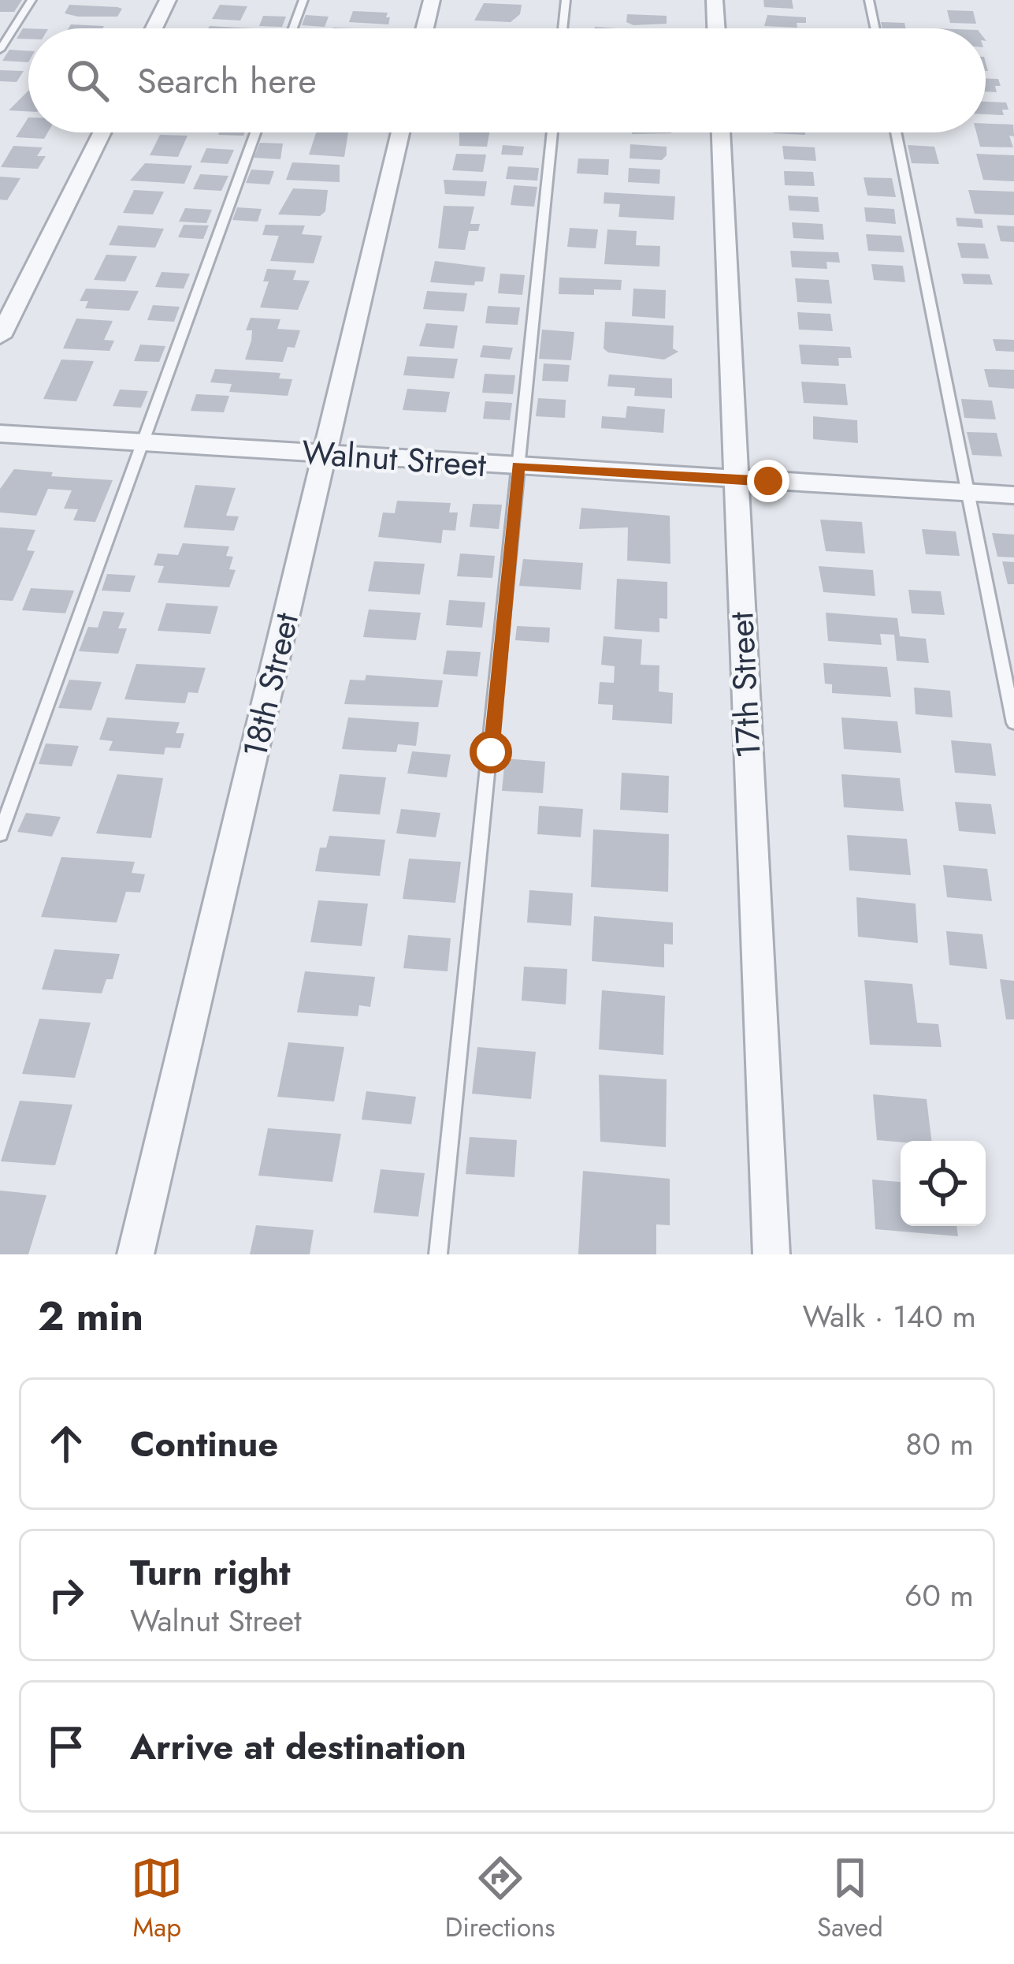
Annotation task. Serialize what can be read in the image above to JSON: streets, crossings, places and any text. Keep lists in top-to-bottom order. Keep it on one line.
{"streets":{"street":["Walnut Street","18th Street","17th Street"]},"crossings":[["Walnut Street","18th Street"],["Walnut Street","17th Street"]],"page":{"search":"Search here","heading":["2 min","Walk · 140 m"],"list":[["Continue","80 m"],["Turn right","Walnut Street","60 m"],"Arrive at destination"],"nav":["Map","Directions","Saved"]}}
